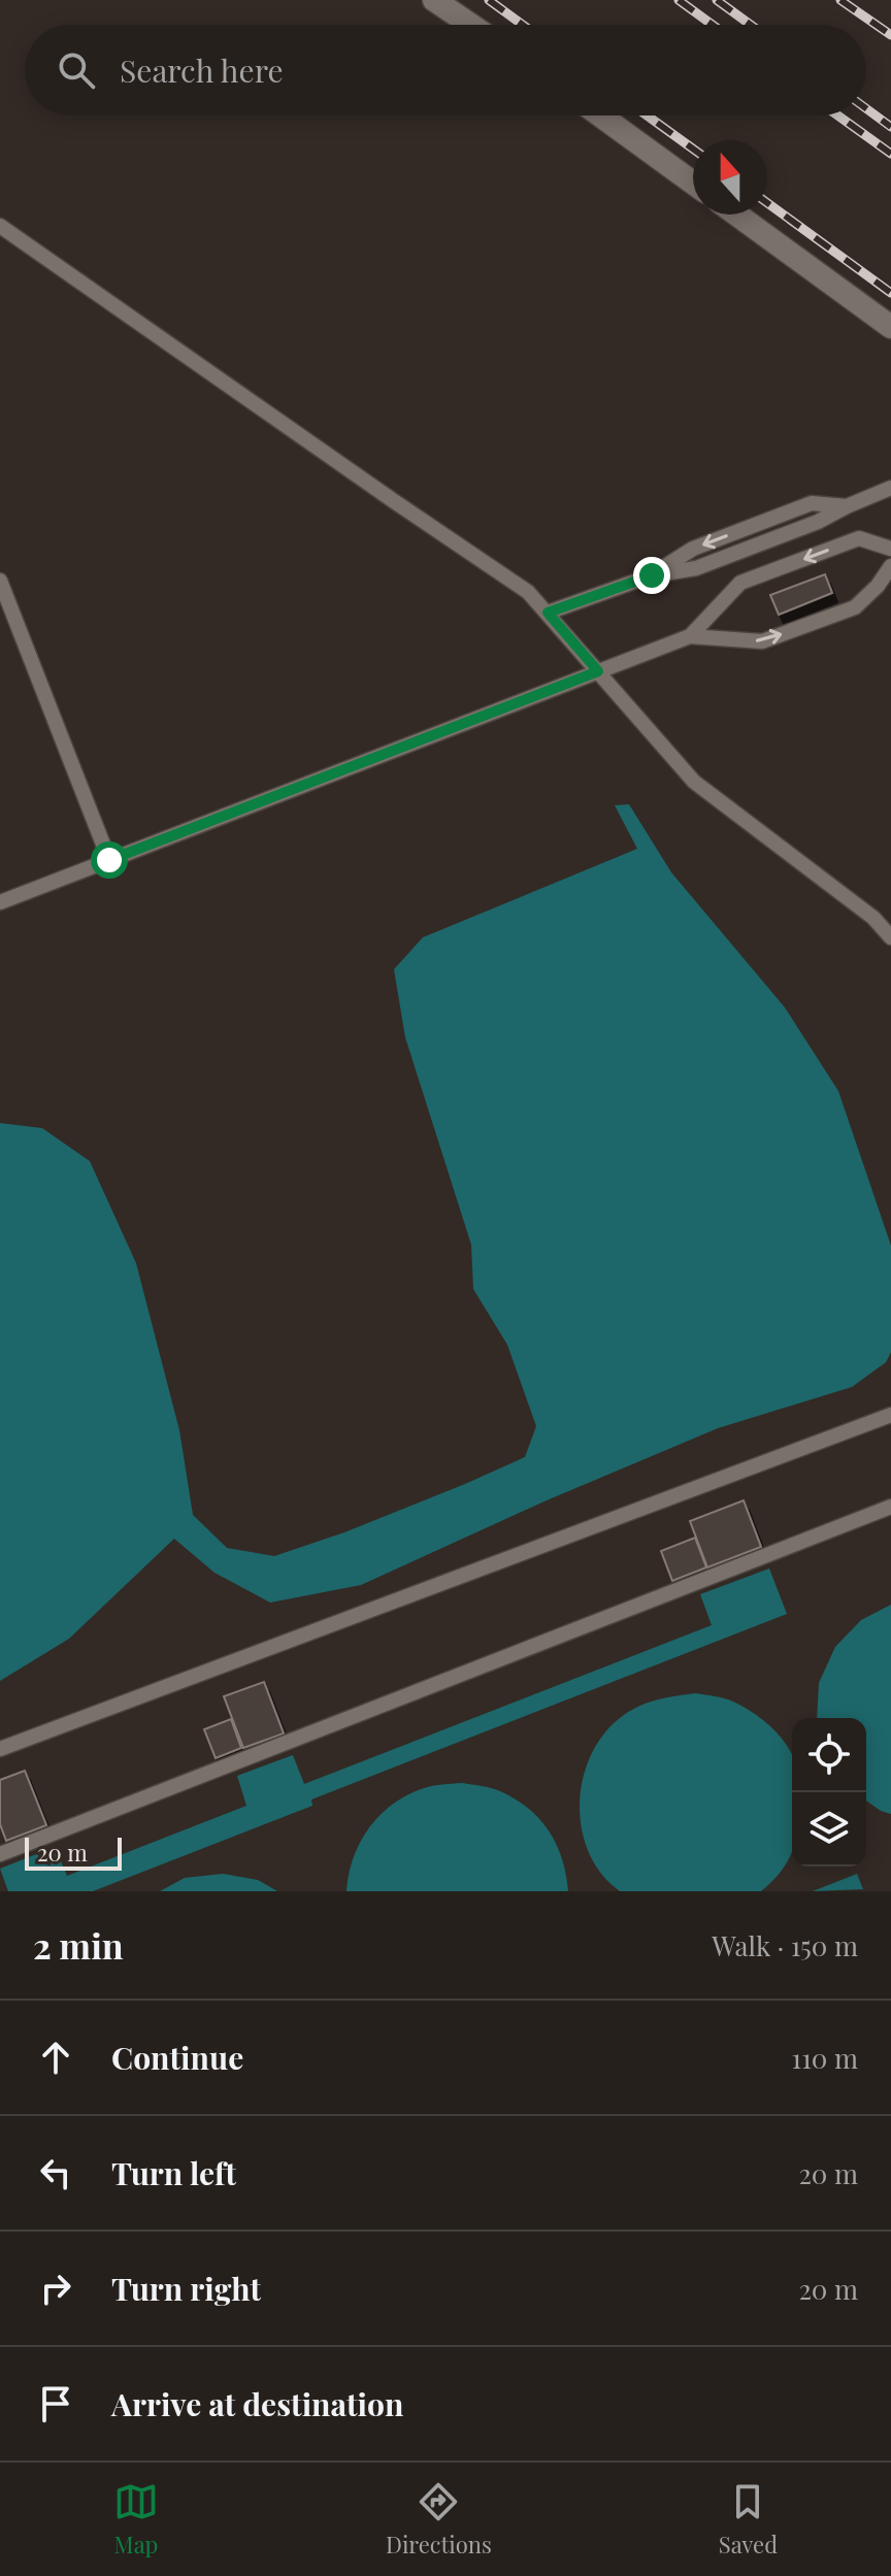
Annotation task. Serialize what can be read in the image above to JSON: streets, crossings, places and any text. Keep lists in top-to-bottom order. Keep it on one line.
{"scale_bar":"20 m","north":"top","page":{"search":"Search here","scale":"20 m","heading":["2 min","Walk · 150 m"],"list":[["Continue","110 m"],["Turn left","20 m"],["Turn right","20 m"],"Arrive at destination"],"nav":["Map","Directions","Saved"]}}
